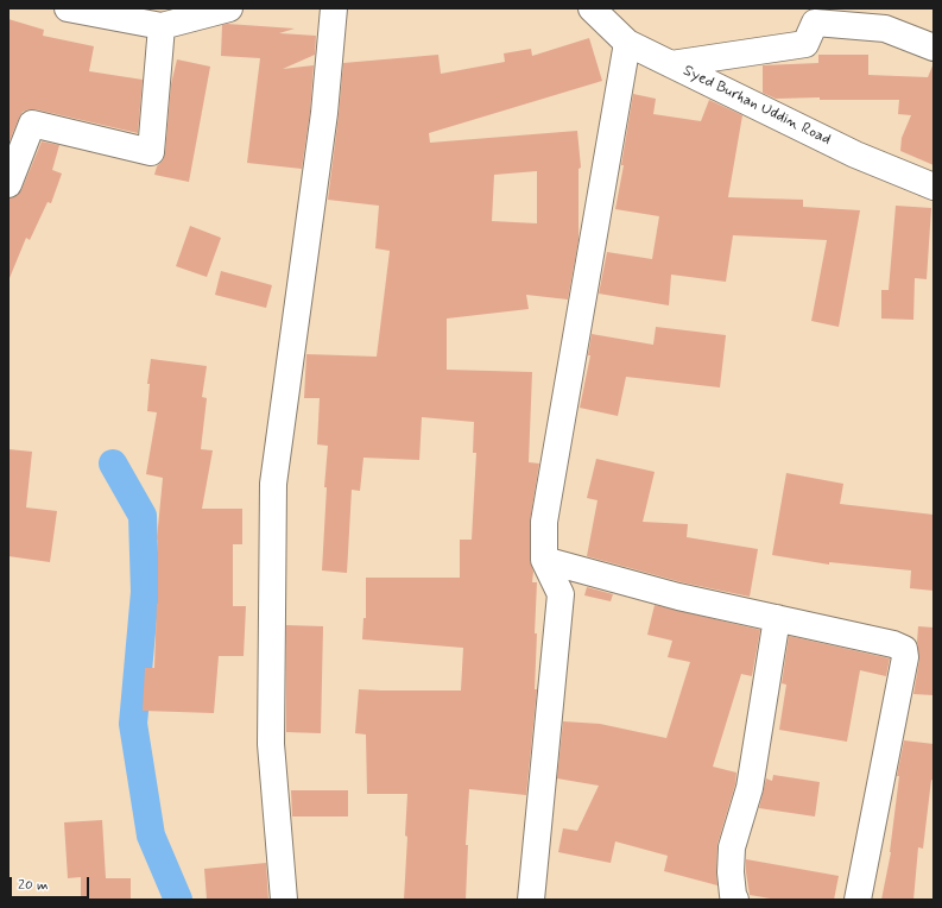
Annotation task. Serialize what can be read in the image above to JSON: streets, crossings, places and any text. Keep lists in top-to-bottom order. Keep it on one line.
{"streets":{"street":["Syed Burhan Uddin Road"]},"scale_bar":"20 m"}
